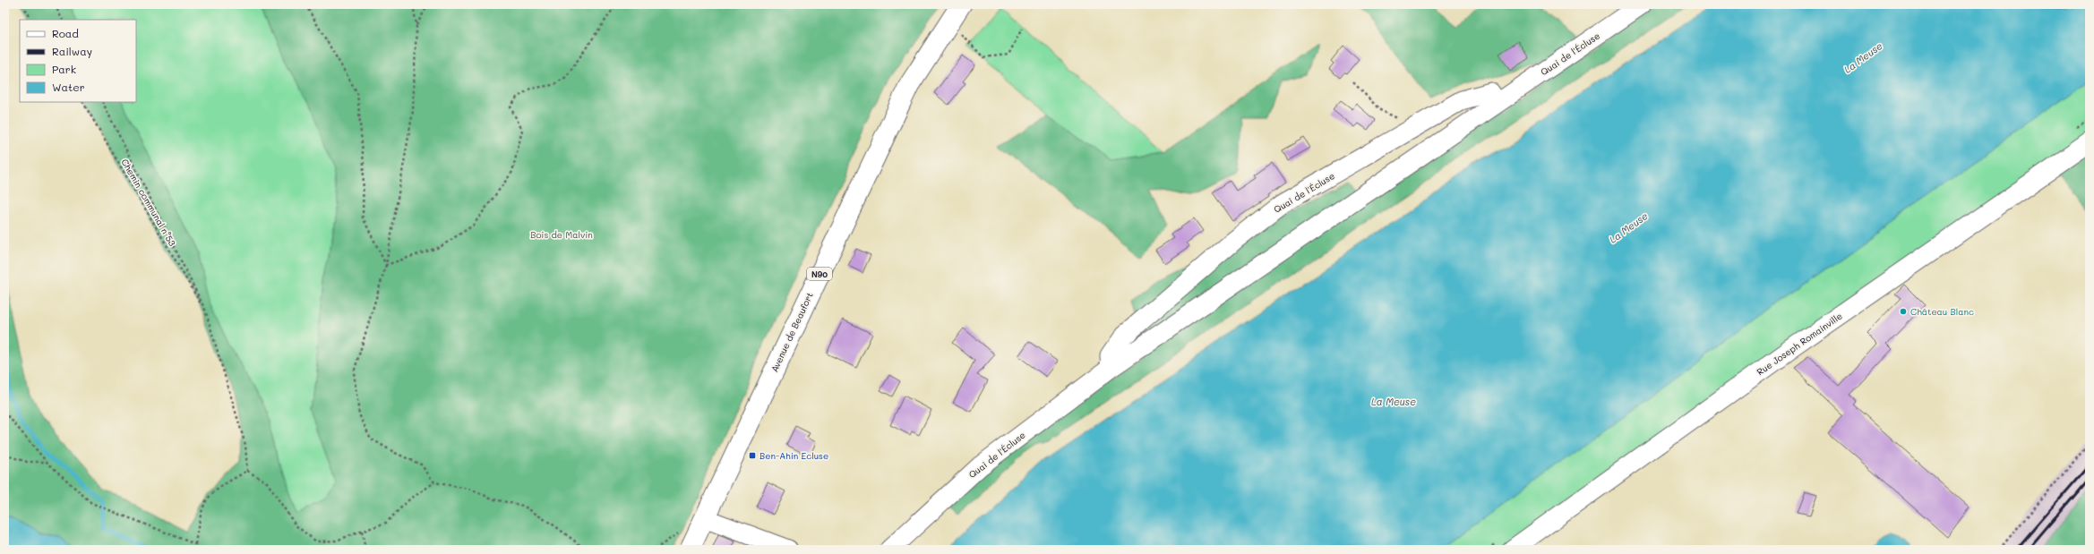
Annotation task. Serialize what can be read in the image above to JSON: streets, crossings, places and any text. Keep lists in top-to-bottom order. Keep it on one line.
{"streets":{"main road":["N90","Avenue de Beaufort"],"street":["Quai de l'Écluse","Rue Joseph Romainville"],"path":["Chemin communal n°53"]},"water":["La Meuse"],"parks":["Bois de Malvin"],"places":{"other":["Château Blanc"],"transit":["Ben-Ahin Ecluse"]},"legend":["Road","Railway","Park","Water"]}
